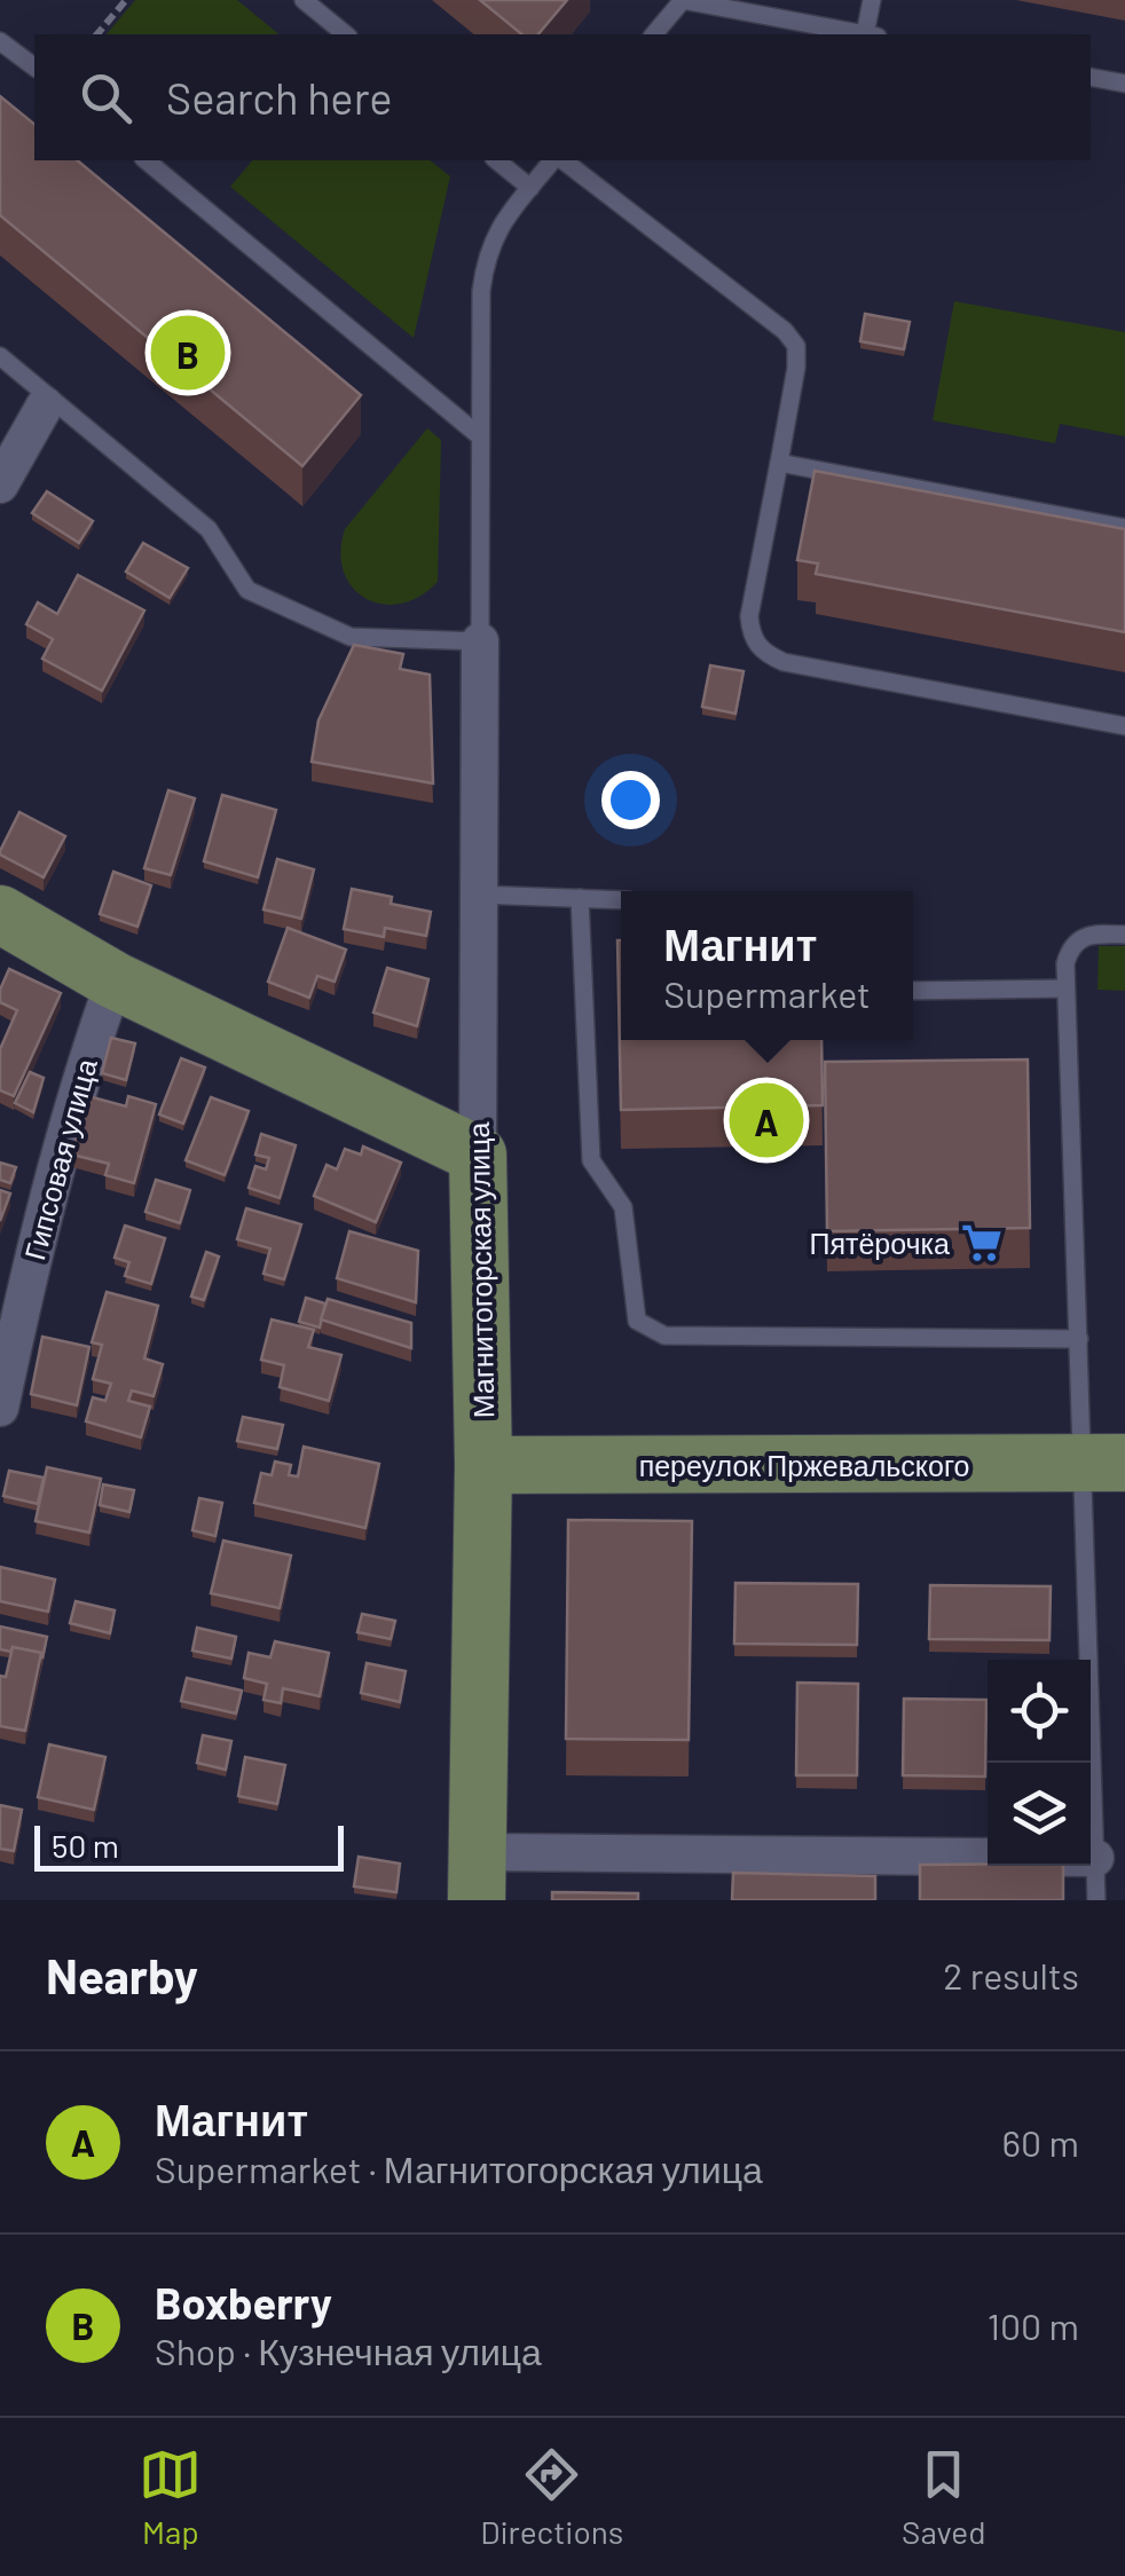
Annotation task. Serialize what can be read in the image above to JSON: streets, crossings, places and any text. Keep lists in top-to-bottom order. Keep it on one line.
{"streets":{"main road":["Магнитогорская улица","переулок Пржевальского"],"street":["Гипсовая улица"]},"crossings":[["Магнитогорская улица","переулок Пржевальского"]],"places":{"supermarket":["Пятёрочка"]},"scale_bar":"50 m","page":{"search":"Search here","pins":["B","A"],"popup":["Магнит","Supermarket"],"scale":"50 m","heading":["Nearby","2 results"],"list":[{"mark":"A","name":"Магнит","note":"Supermarket · Магнитогорская улица","value":"60 m"},{"mark":"B","name":"Boxberry","note":"Shop · Кузнечная улица","value":"100 m"}],"nav":["Map","Directions","Saved"]}}
